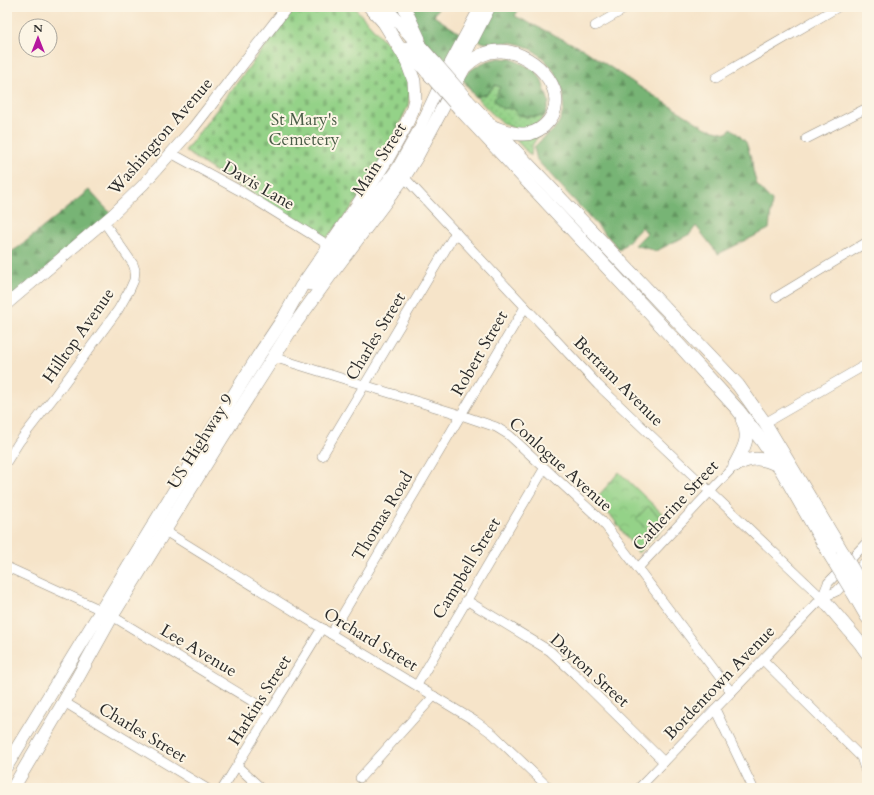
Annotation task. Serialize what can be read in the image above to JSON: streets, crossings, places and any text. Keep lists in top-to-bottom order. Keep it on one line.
{"streets":{"highway":["US Highway 9"],"main road":["Washington Avenue","Main Street"],"street":["Davis Lane","Hilltop Avenue","Charles Street","Robert Street","Bertram Avenue","Conlogue Avenue","Catherine Street","Thomas Road","Campbell Street","Orchard Street","Lee Avenue","Dayton Street","Bordentown Avenue","Harkins Street"]},"crossings":[["Washington Avenue","Davis Lane"],["Washington Avenue","Hilltop Avenue"],["Main Street","US Highway 9"],["Davis Lane","US Highway 9"],["Charles Street","Bertram Avenue"],["Charles Street","US Highway 9"],["Charles Street","Conlogue Avenue"],["Robert Street","Bertram Avenue"],["Robert Street","Conlogue Avenue"],["Robert Street","Thomas Road"],["Bertram Avenue","US Highway 9"],["Bertram Avenue","Catherine Street"],["Bertram Avenue","Bordentown Avenue"],["US Highway 9","Conlogue Avenue"],["US Highway 9","Orchard Street"],["US Highway 9","Lee Avenue"],["Conlogue Avenue","Catherine Street"],["Conlogue Avenue","Thomas Road"],["Conlogue Avenue","Campbell Street"],["Conlogue Avenue","Bordentown Avenue"],["Thomas Road","Orchard Street"],["Campbell Street","Orchard Street"],["Campbell Street","Dayton Street"],["Orchard Street","Harkins Street"],["Lee Avenue","Harkins Street"],["Dayton Street","Bordentown Avenue"]],"parks":["St Mary's Cemetery"],"north":"top"}
